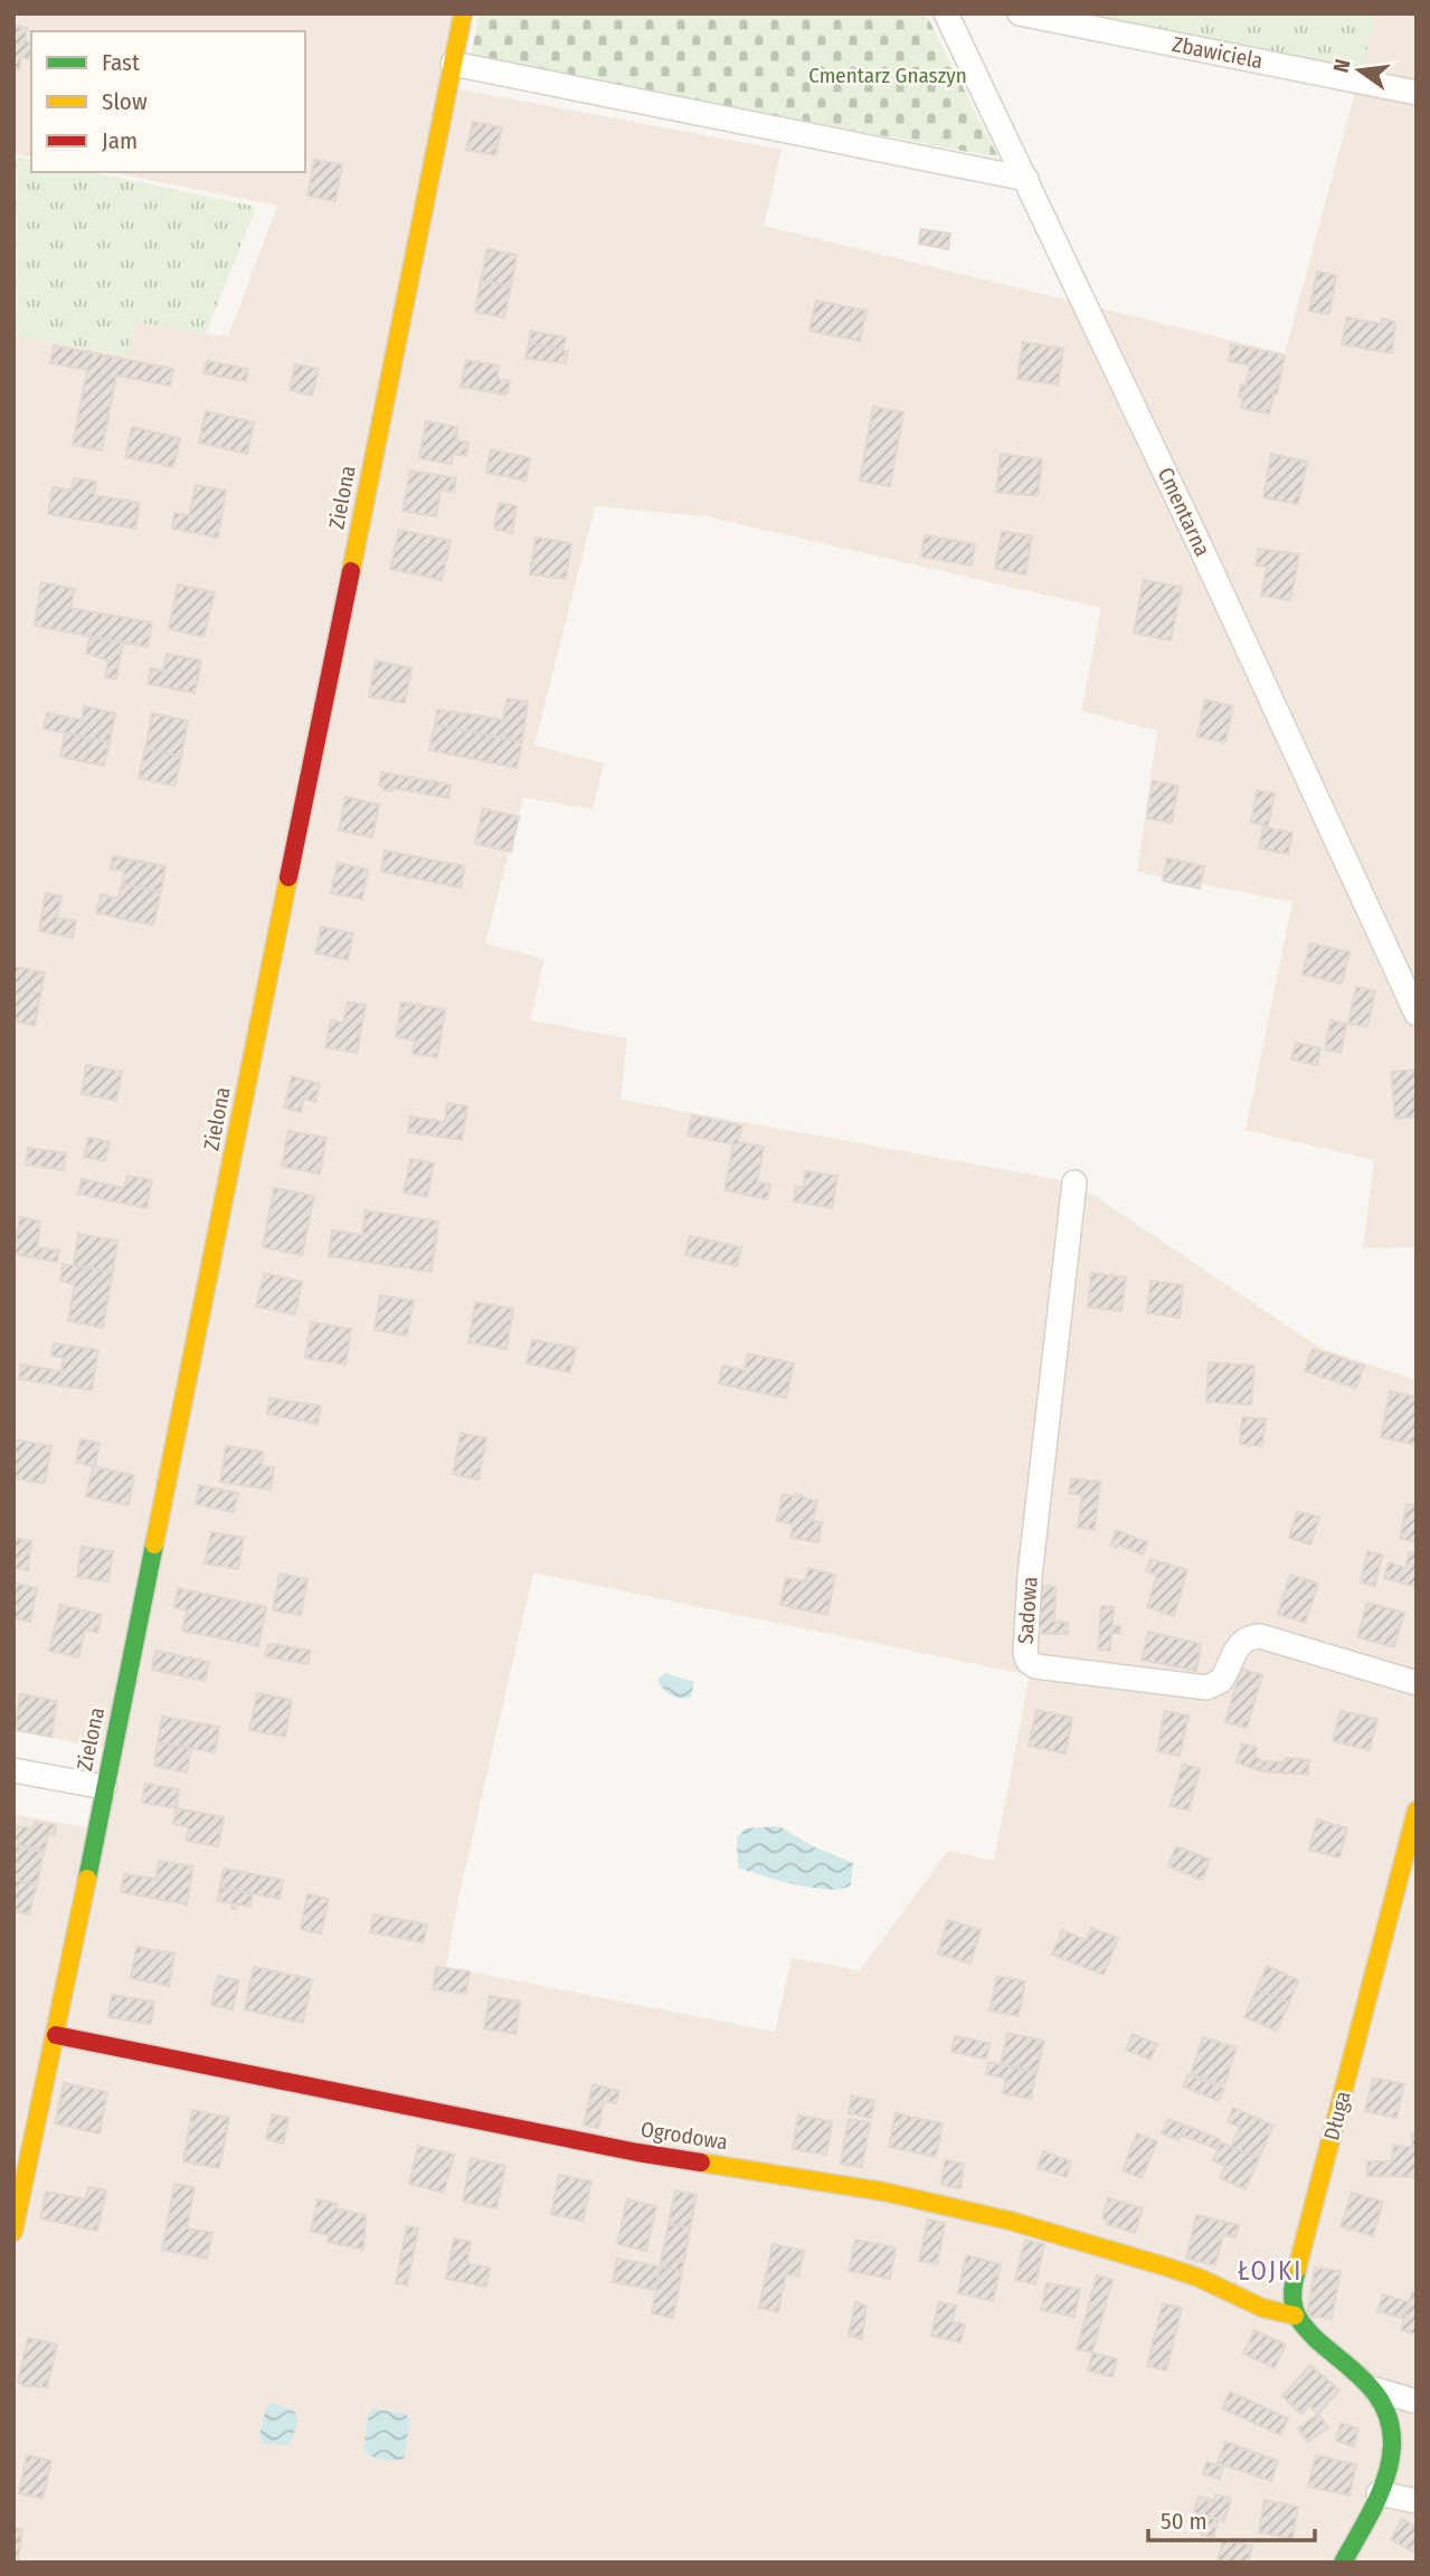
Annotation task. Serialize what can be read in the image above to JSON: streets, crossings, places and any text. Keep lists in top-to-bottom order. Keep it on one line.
{"streets":{"street":["Zbawiciela","Zielona","Cmentarna","Sadowa","Długa","Ogrodowa"]},"crossings":[["Zielona","Ogrodowa"],["Długa","Ogrodowa"]],"districts":["ŁOJKI"],"parks":["Cmentarz Gnaszyn"],"legend":["Fast","Slow","Jam"],"scale_bar":"50 m","north":"left"}
